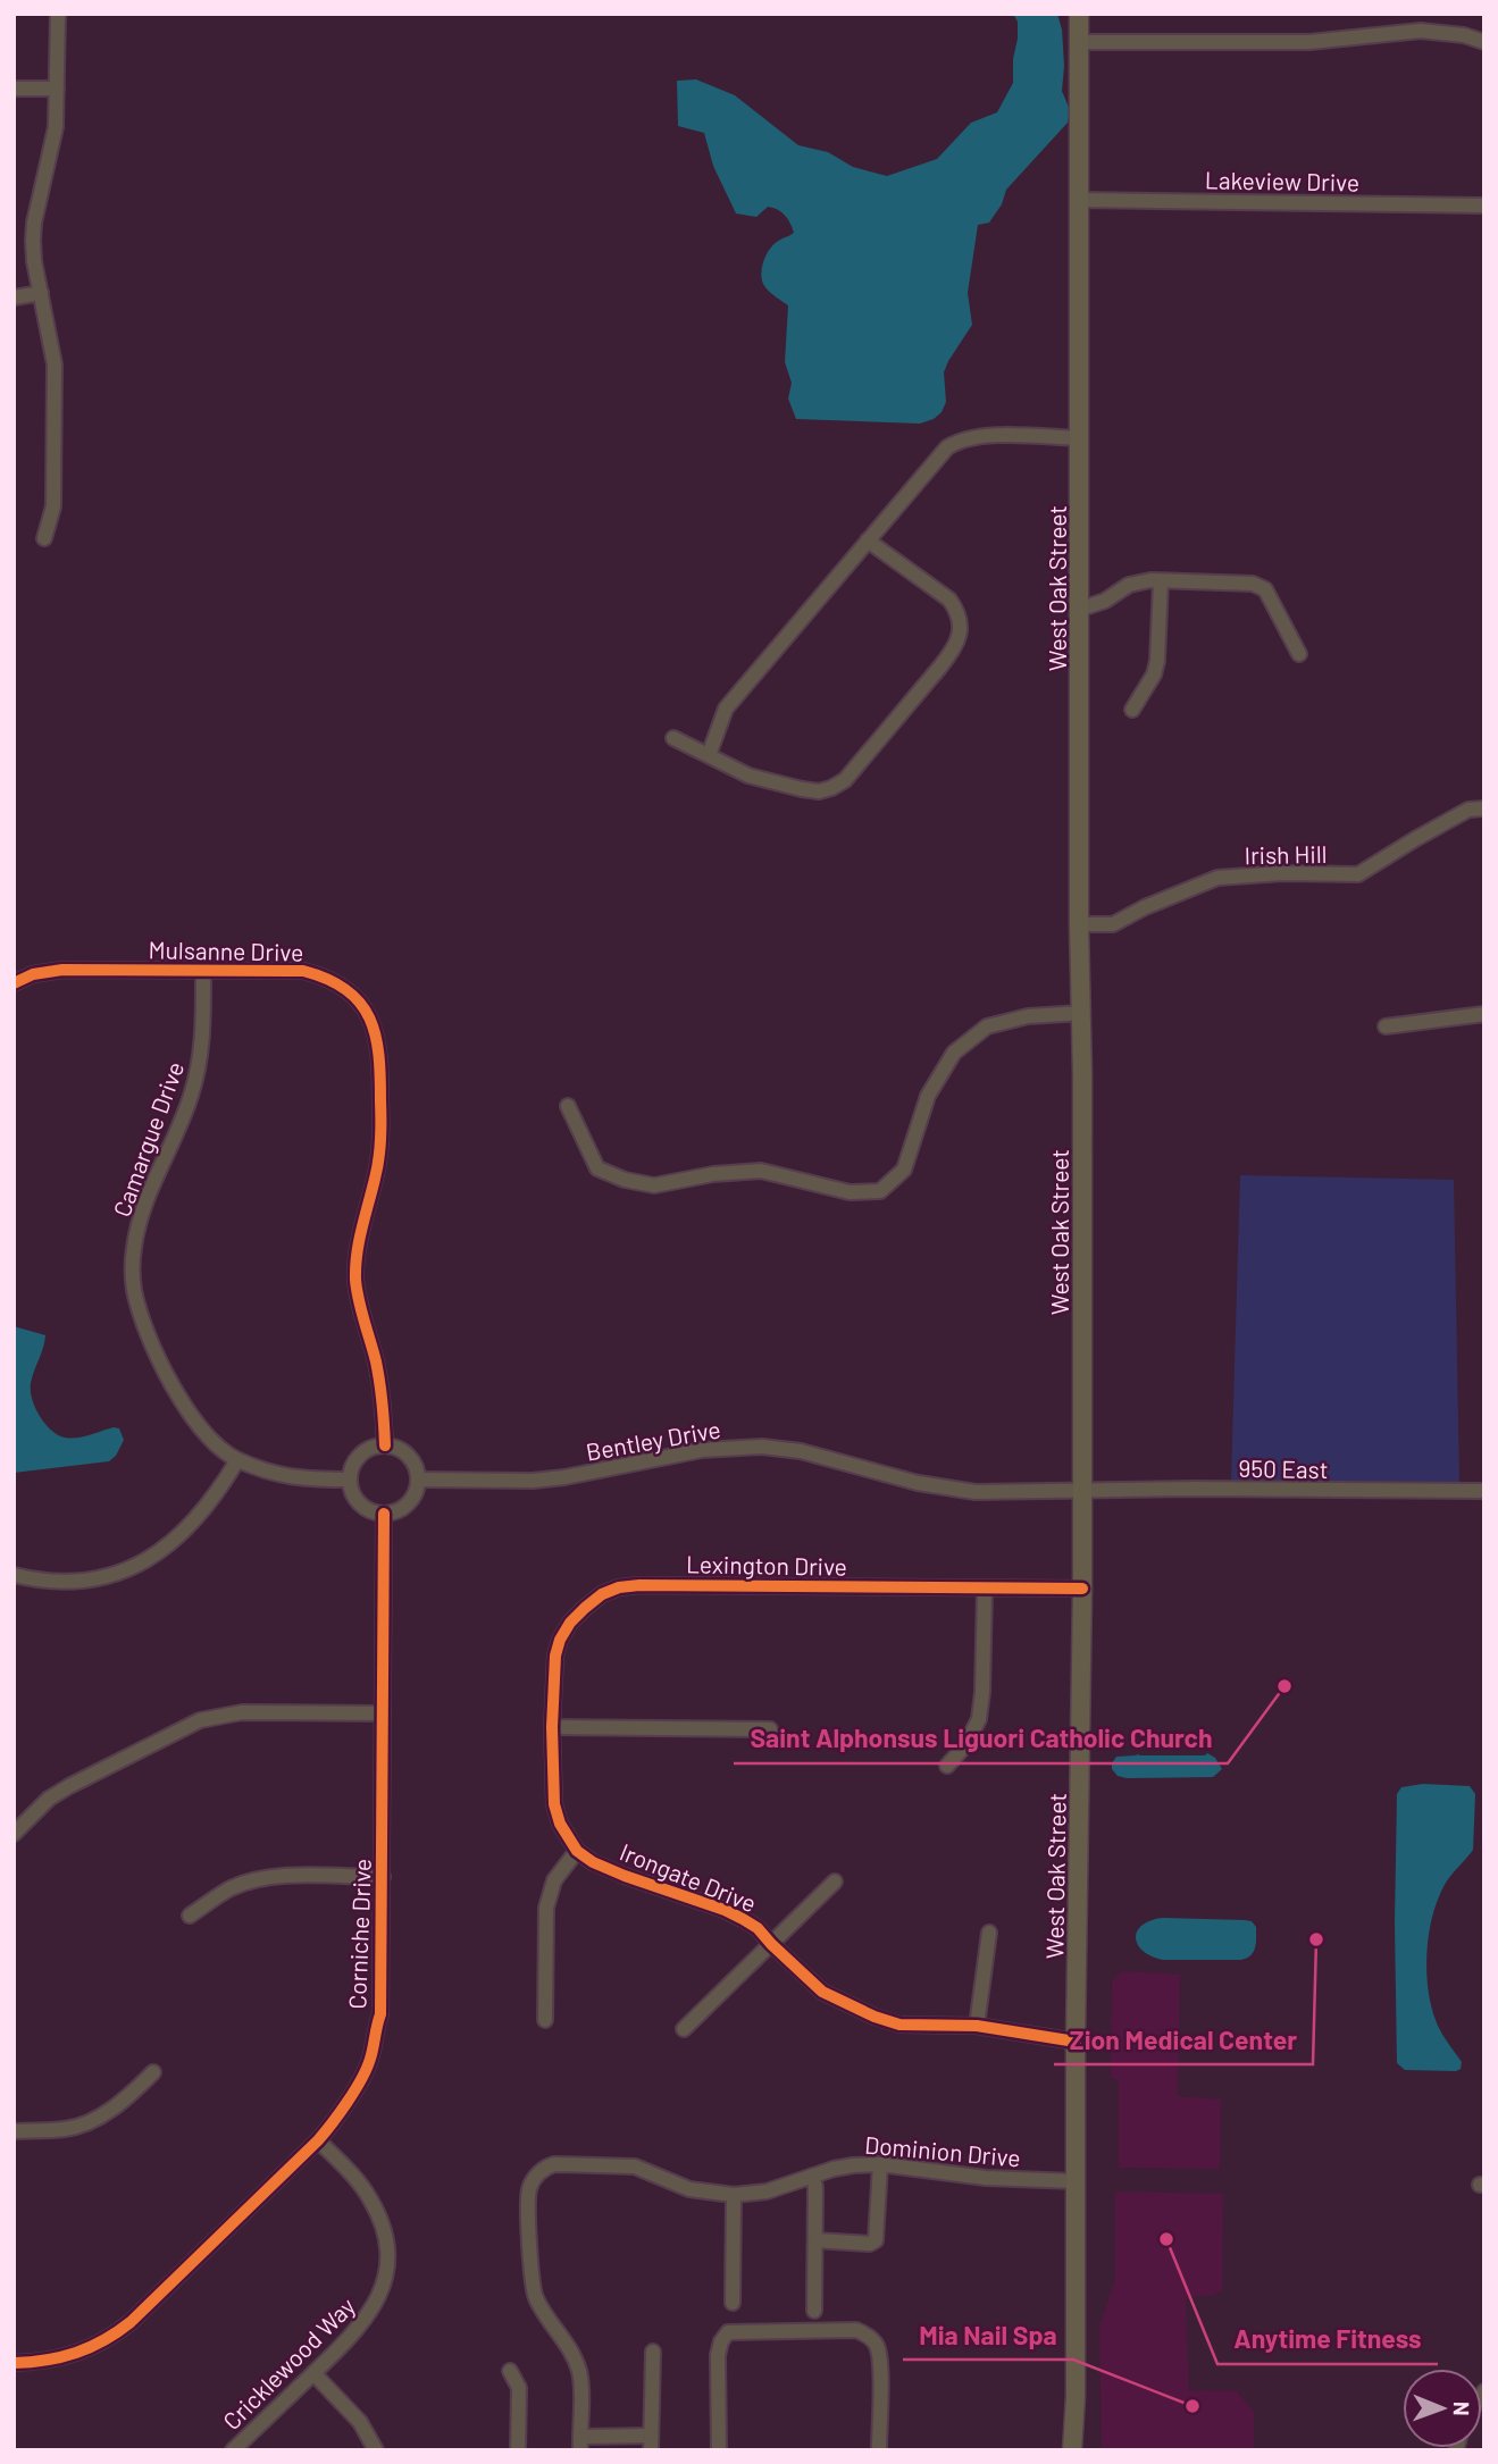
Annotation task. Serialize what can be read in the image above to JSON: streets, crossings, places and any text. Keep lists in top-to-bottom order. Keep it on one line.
{"streets":{"main road":["West Oak Street"],"street":["Lakeview Drive","Irish Hill","Mulsanne Drive","Camargue Drive","Bentley Drive","950 East","Lexington Drive","Irongate Drive","Corniche Drive","Dominion Drive","Cricklewood Way"]},"crossings":[["Lakeview Drive","West Oak Street"],["West Oak Street","Irish Hill"],["West Oak Street","Bentley Drive"],["West Oak Street","950 East"],["West Oak Street","Lexington Drive"],["West Oak Street","Irongate Drive"],["West Oak Street","Dominion Drive"],["Mulsanne Drive","Camargue Drive"],["Mulsanne Drive","Bentley Drive"],["Mulsanne Drive","Corniche Drive"],["Camargue Drive","Bentley Drive"],["Camargue Drive","Corniche Drive"],["Bentley Drive","950 East"],["Bentley Drive","Corniche Drive"],["Corniche Drive","Cricklewood Way"]],"places":["Saint Alphonsus Liguori Catholic Church","Zion Medical Center","Anytime Fitness","Mia Nail Spa"],"north":"right"}
